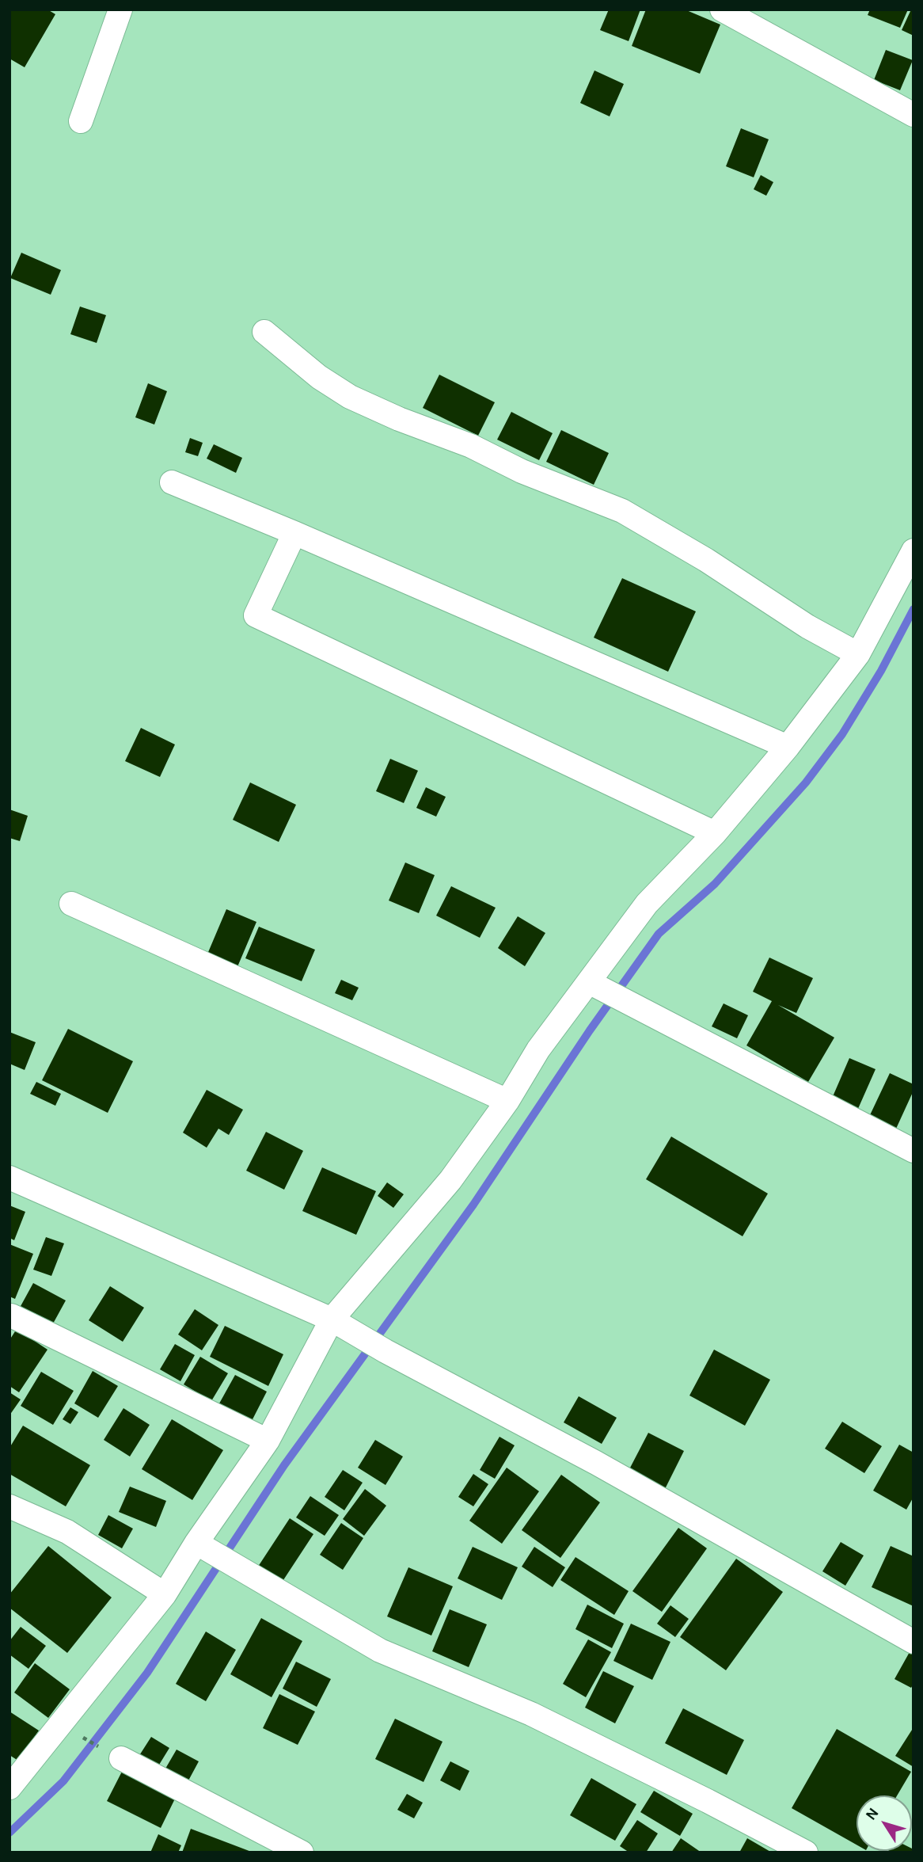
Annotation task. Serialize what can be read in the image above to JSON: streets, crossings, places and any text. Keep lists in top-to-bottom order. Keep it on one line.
{"north":"top left"}
